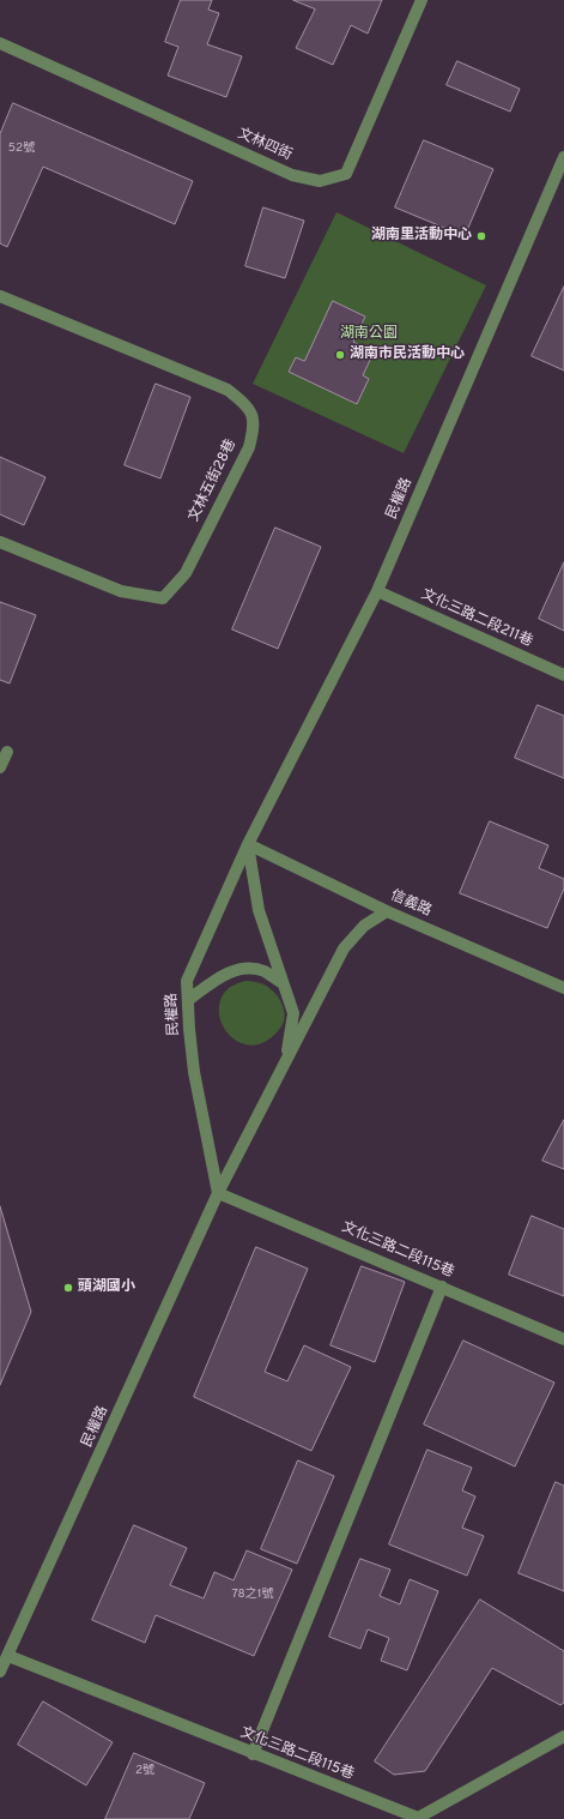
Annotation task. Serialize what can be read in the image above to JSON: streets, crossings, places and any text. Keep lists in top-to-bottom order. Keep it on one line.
{"streets":{"street":["文林四街","文林五街28巷","民權路","文化三路二段211巷","信義路","文化三路二段115巷"]},"crossings":[["民權路","文化三路二段211巷"],["民權路","信義路"],["民權路","文化三路二段115巷"]],"parks":["湖南公園"],"places":["湖南里活動中心","湖南市民活動中心","頭湖國小"],"house_numbers":["52號","78之1號","2號"]}
